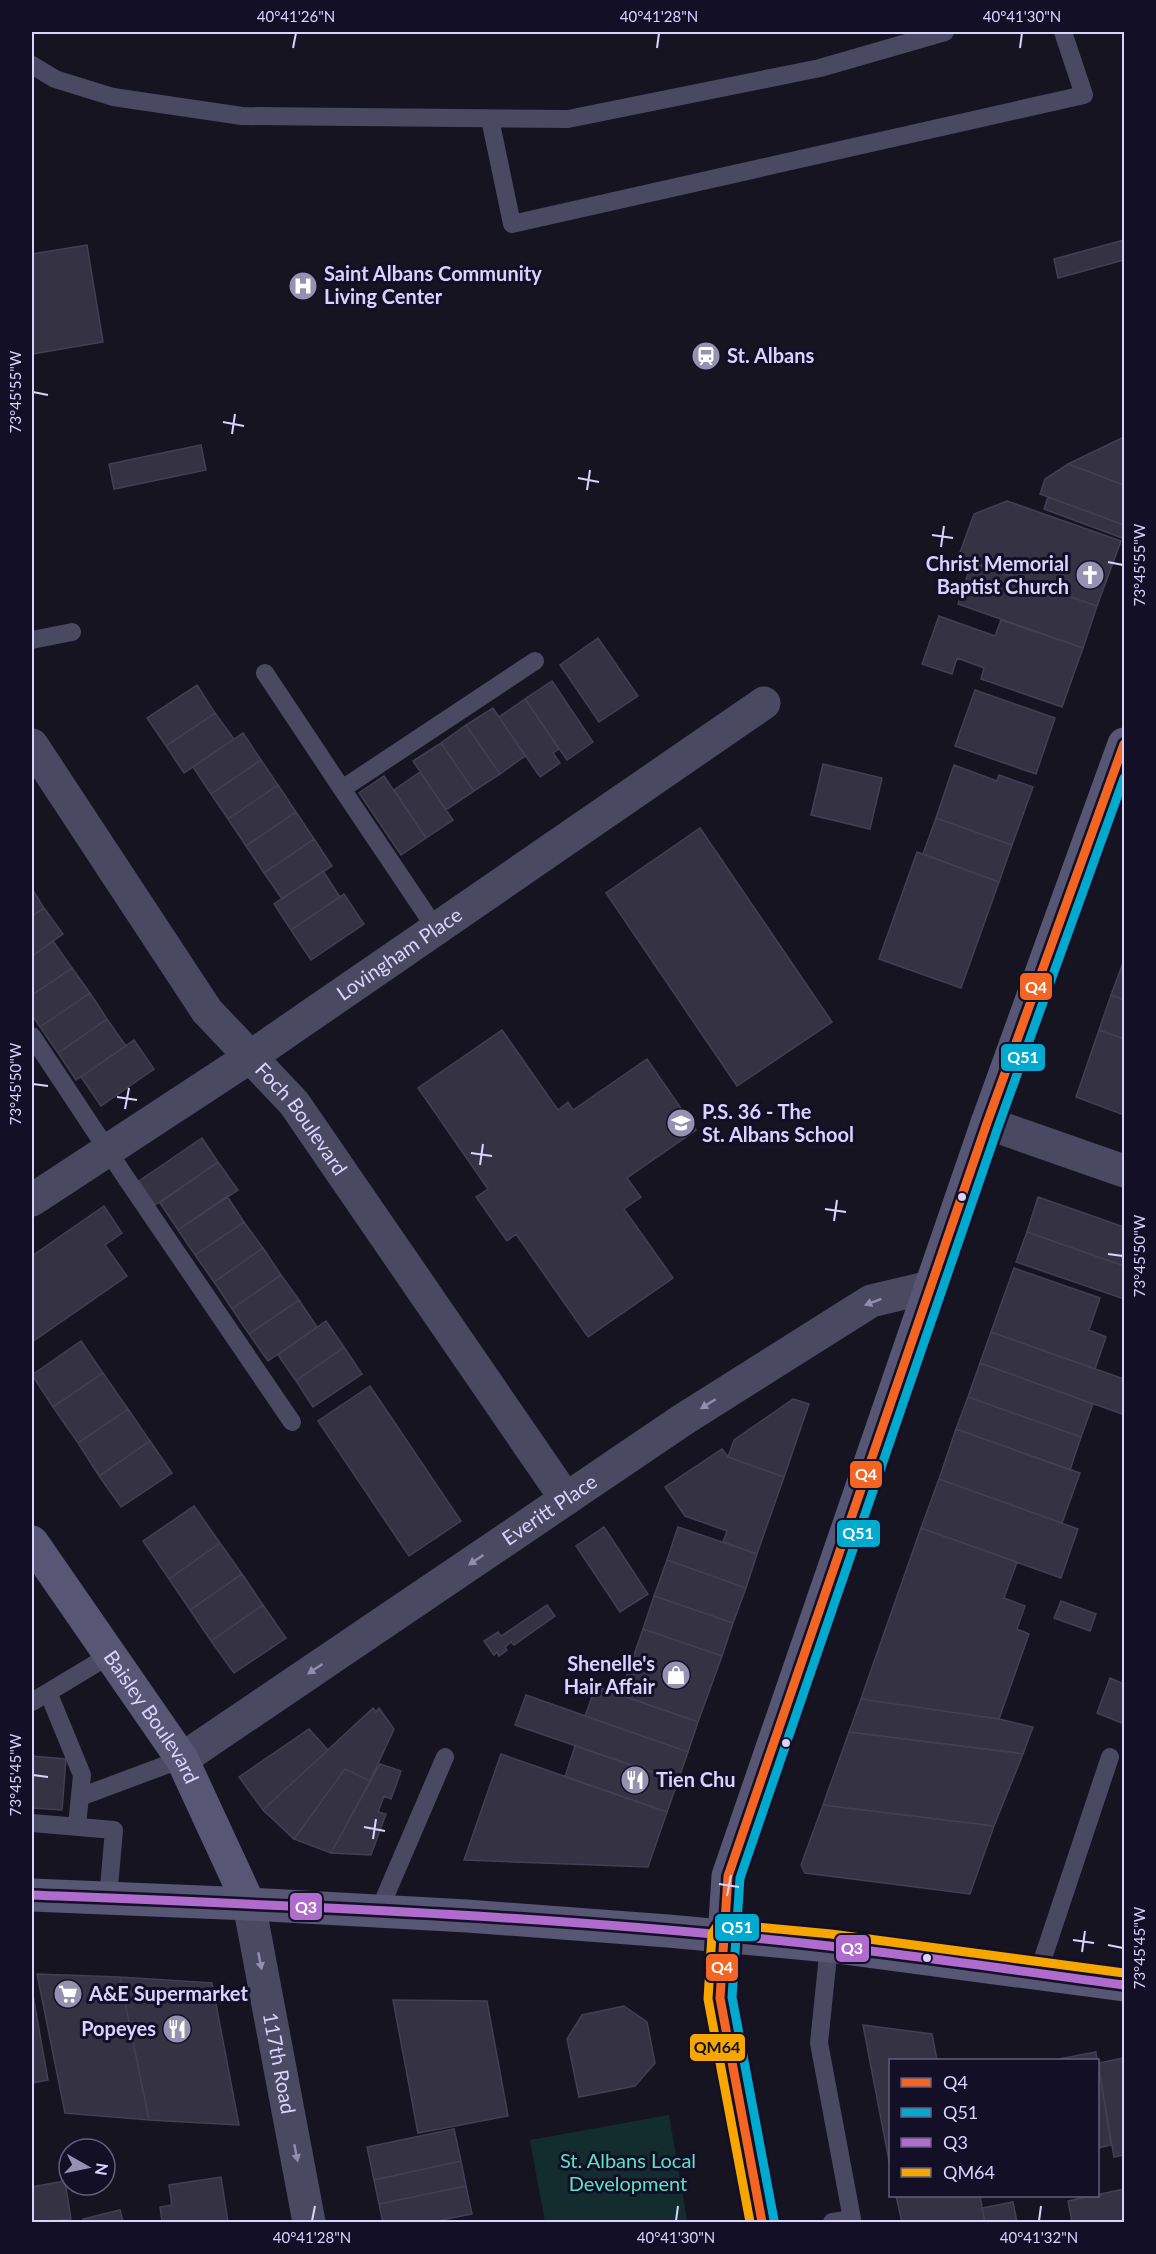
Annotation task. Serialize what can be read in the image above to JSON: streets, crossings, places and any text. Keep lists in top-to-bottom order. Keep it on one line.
{"streets":{"main road":["Baisley Boulevard"],"street":["Lovingham Place","Foch Boulevard","Everitt Place","117th Road"]},"crossings":[["Lovingham Place","Foch Boulevard"],["Foch Boulevard","Everitt Place"],["Everitt Place","Baisley Boulevard"],["Baisley Boulevard","117th Road"]],"one_way":["Everitt Place","117th Road"],"parks":["St. Albans Local Development"],"places":{"hospital":["Saint Albans Community Living Center"],"station":["St. Albans"],"church":["Christ Memorial Baptist Church"],"school or university":["P.S. 36 - The St. Albans School"],"shop":["Shenelle's Hair Affair"],"restaurant":["Tien Chu","Popeyes"],"supermarket":["A&E Supermarket"]},"lines":["transit line Q4","transit line Q51","transit line Q3","transit line QM64"],"legend":["Q4","Q51","Q3","QM64"],"north":"right","coordinates":["40°41'26\"N","40°41'28\"N","40°41'30\"N","73°45'55\"W","73°45'50\"W","73°45'45\"W","40°41'32\"N"]}
